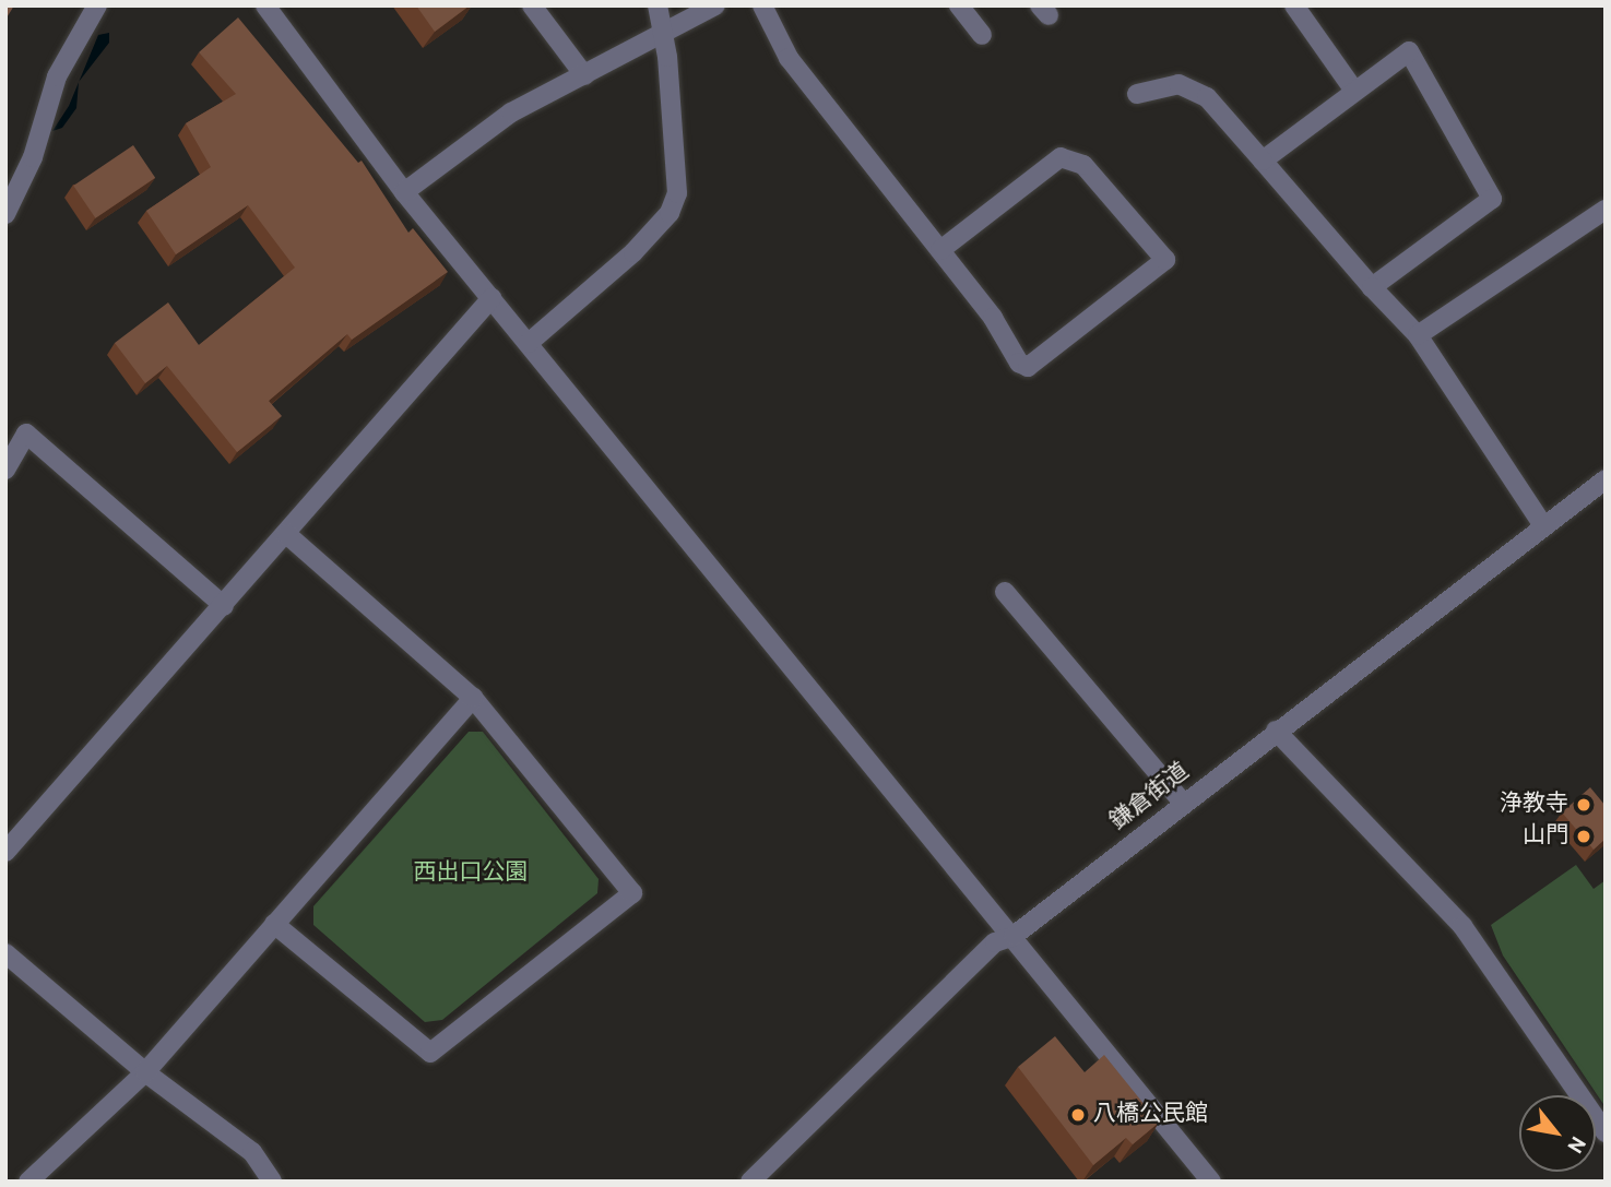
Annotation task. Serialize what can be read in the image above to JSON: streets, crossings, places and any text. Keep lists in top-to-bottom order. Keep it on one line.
{"streets":{"street":["鎌倉街道"]},"parks":["西出口公園"],"places":["浄教寺","山門","八橋公民館"],"north":"bottom right"}
